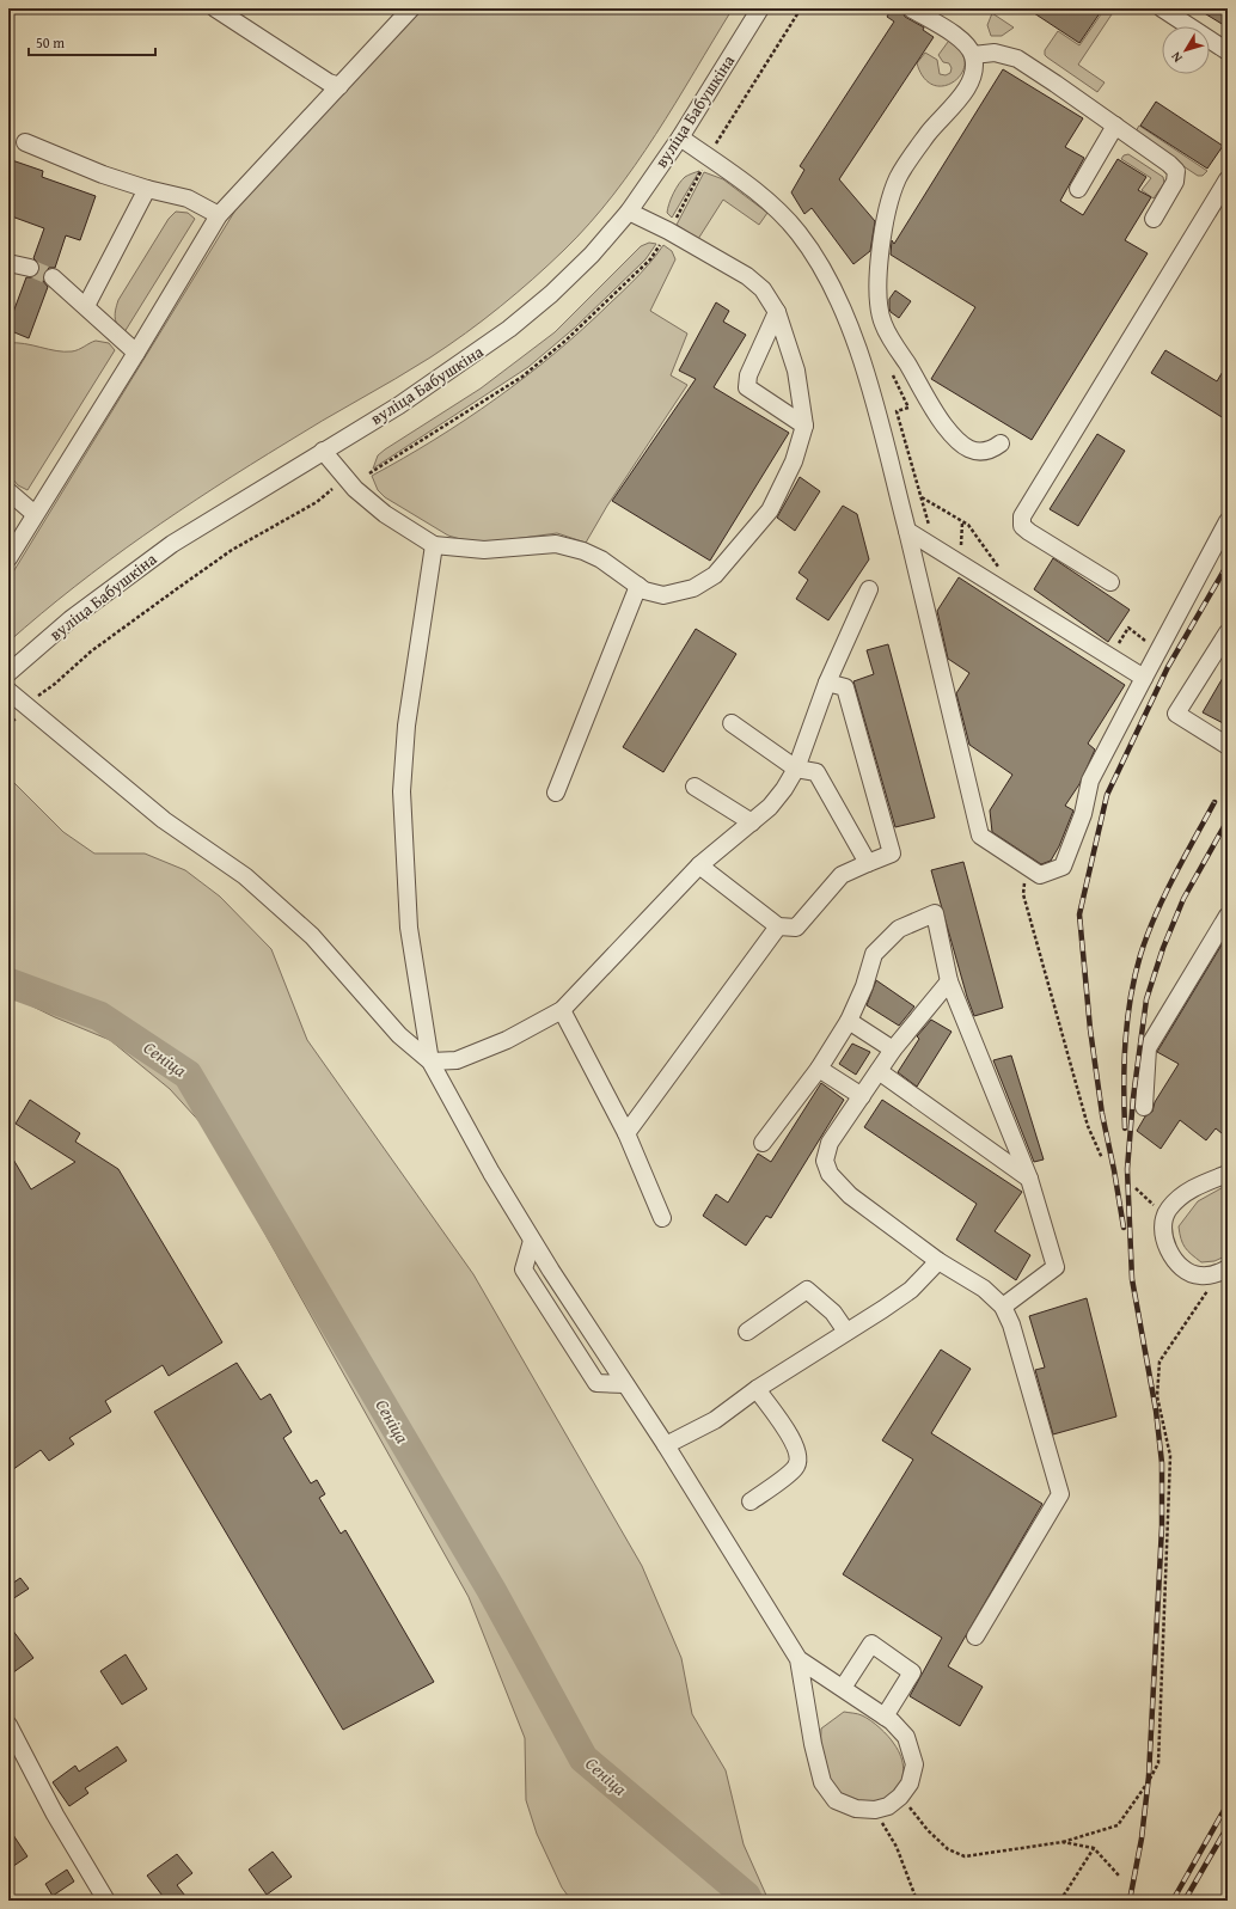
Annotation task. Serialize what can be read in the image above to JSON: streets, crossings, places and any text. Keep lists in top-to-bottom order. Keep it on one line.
{"streets":{"street":["вуліца Бабушкіна"]},"water":["Сеніца"],"scale_bar":"50 m","north":"bottom left"}
